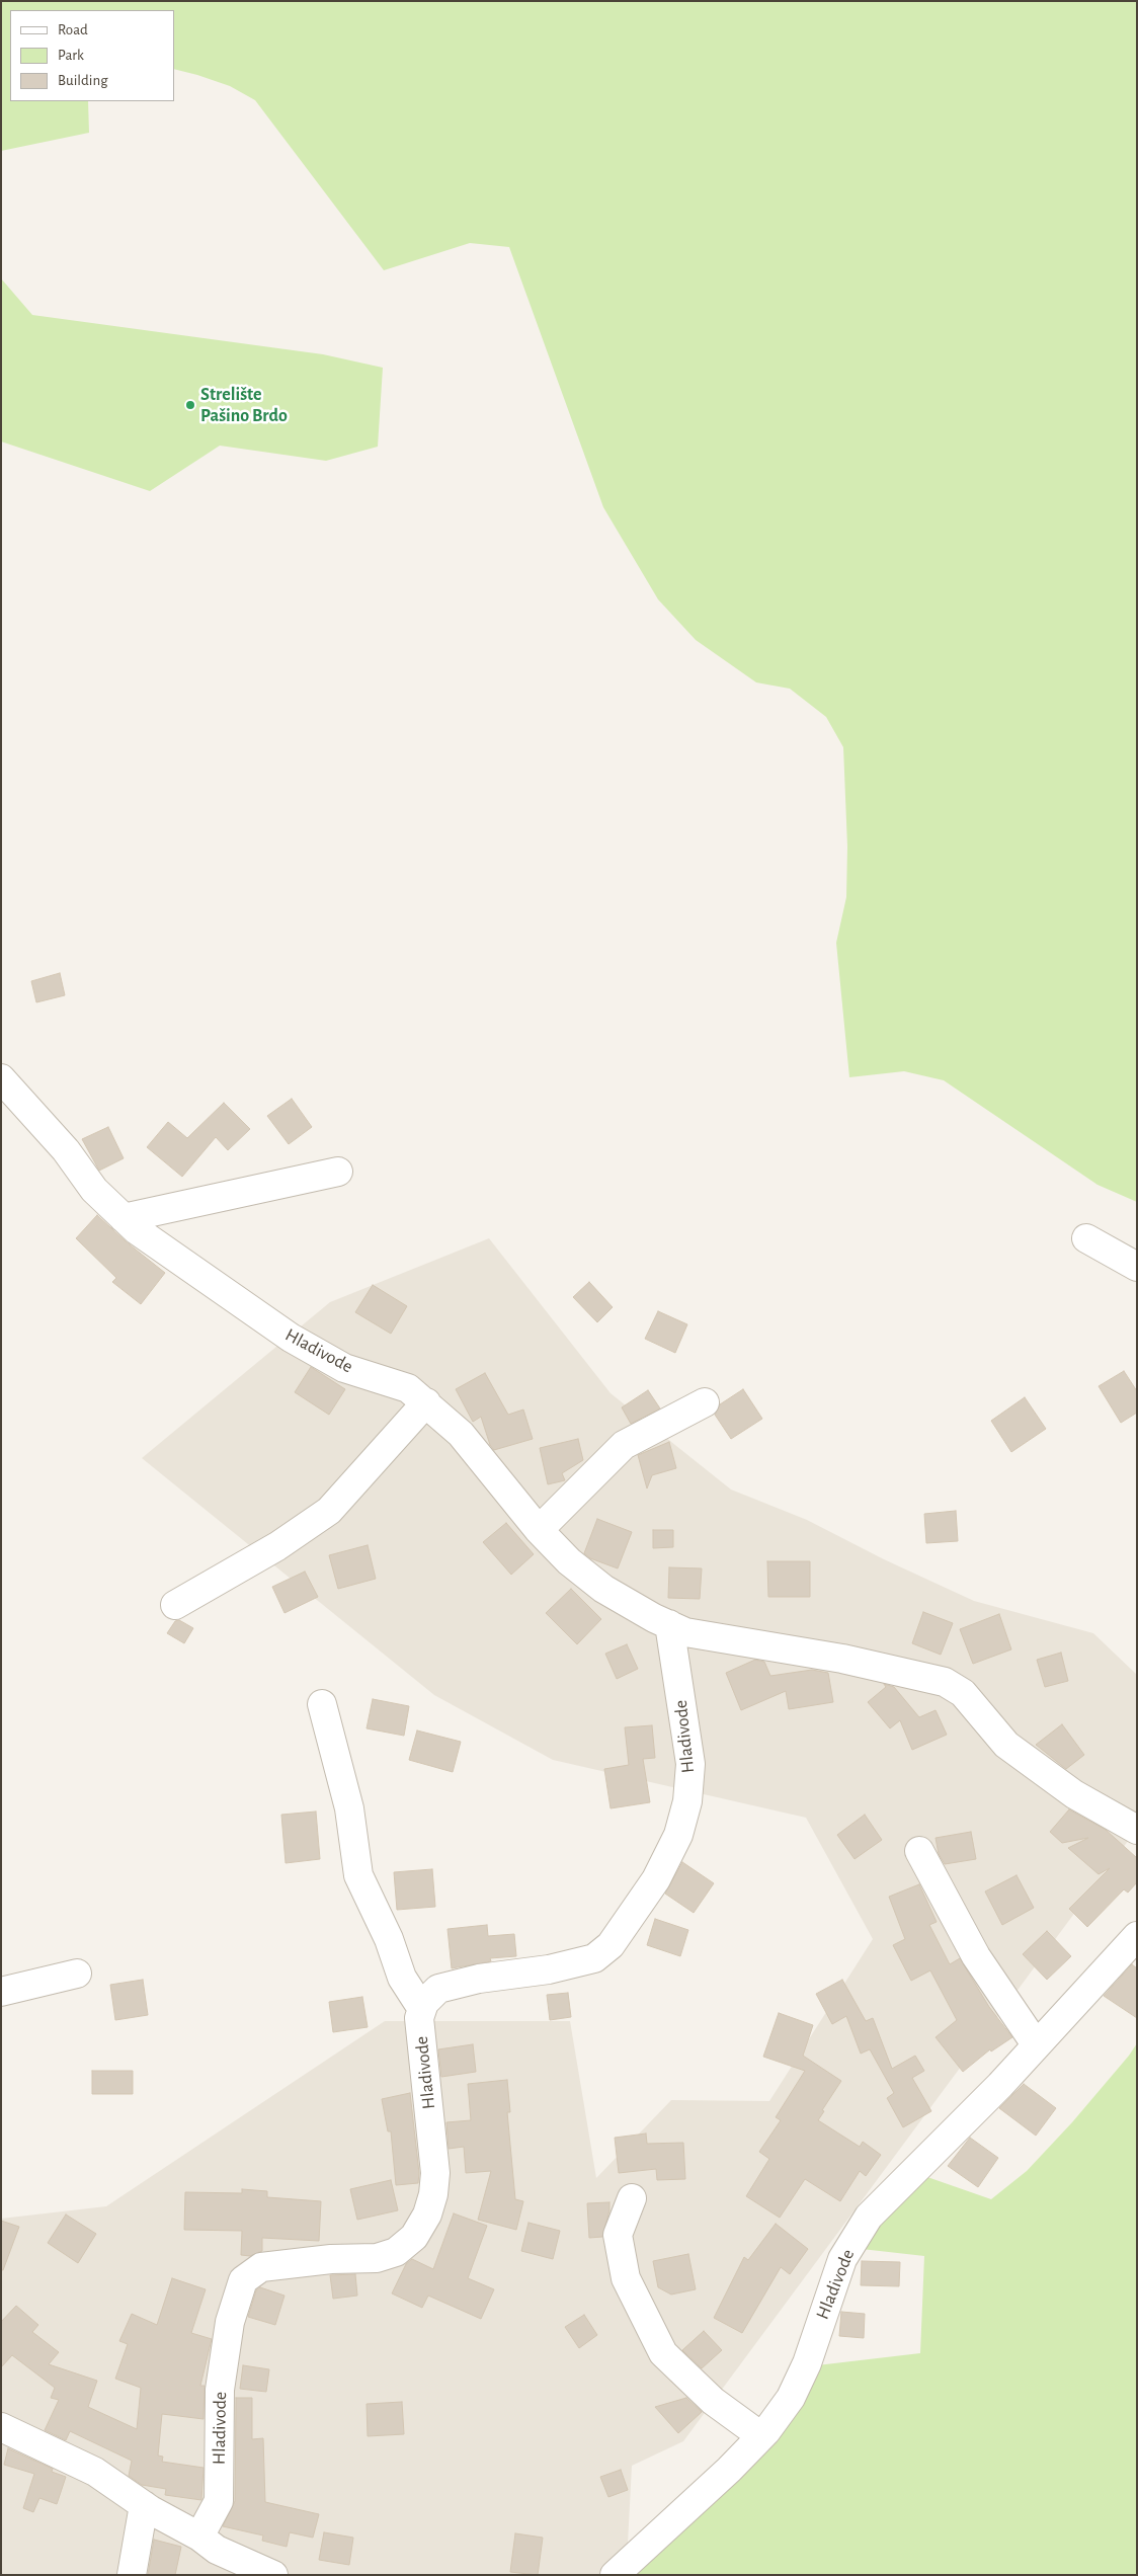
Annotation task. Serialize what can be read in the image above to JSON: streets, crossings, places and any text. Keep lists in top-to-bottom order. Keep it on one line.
{"streets":{"street":["Hladivode"]},"places":["Strelište Pašino Brdo"],"legend":["Road","Park","Building"]}
